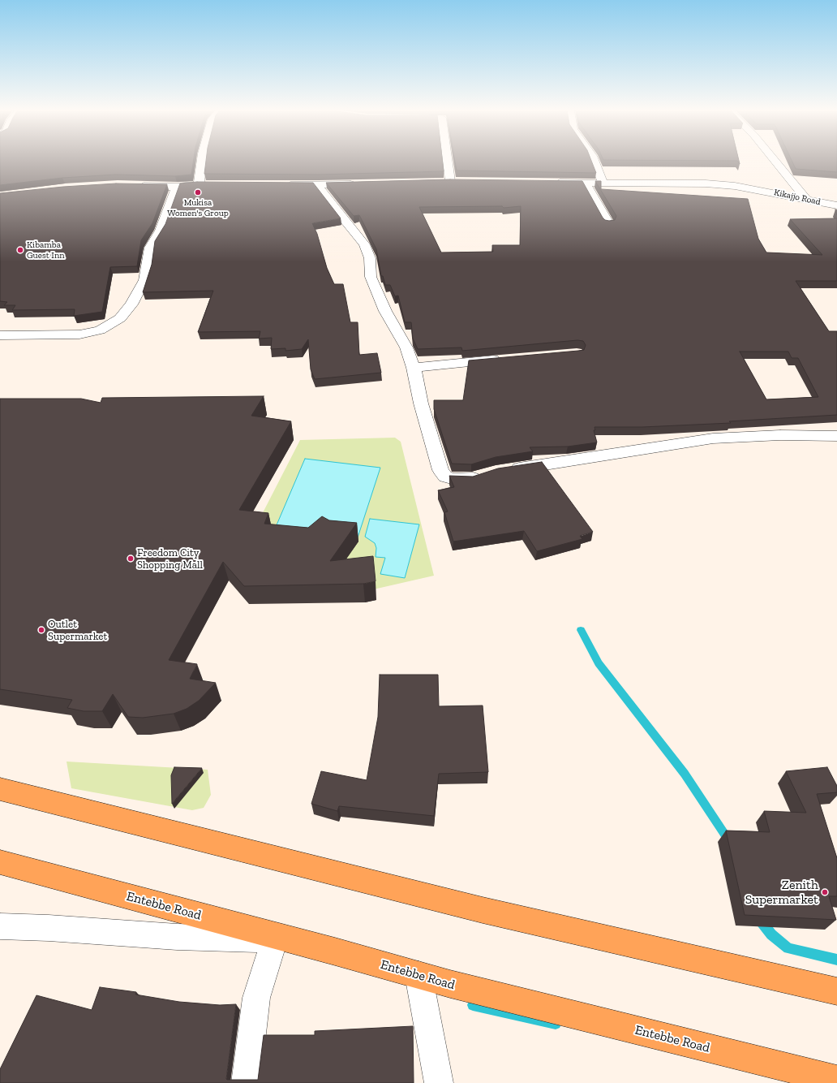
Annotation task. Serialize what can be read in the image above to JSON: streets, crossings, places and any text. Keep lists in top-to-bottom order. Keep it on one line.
{"streets":{"main road":["Entebbe Road"],"street":["Kikajjo Road"]},"places":["Mukisa Women's Group","Kibamba Guest Inn","Freedom City Shopping Mall","Outlet Supermarket","Zenith Supermarket"]}
